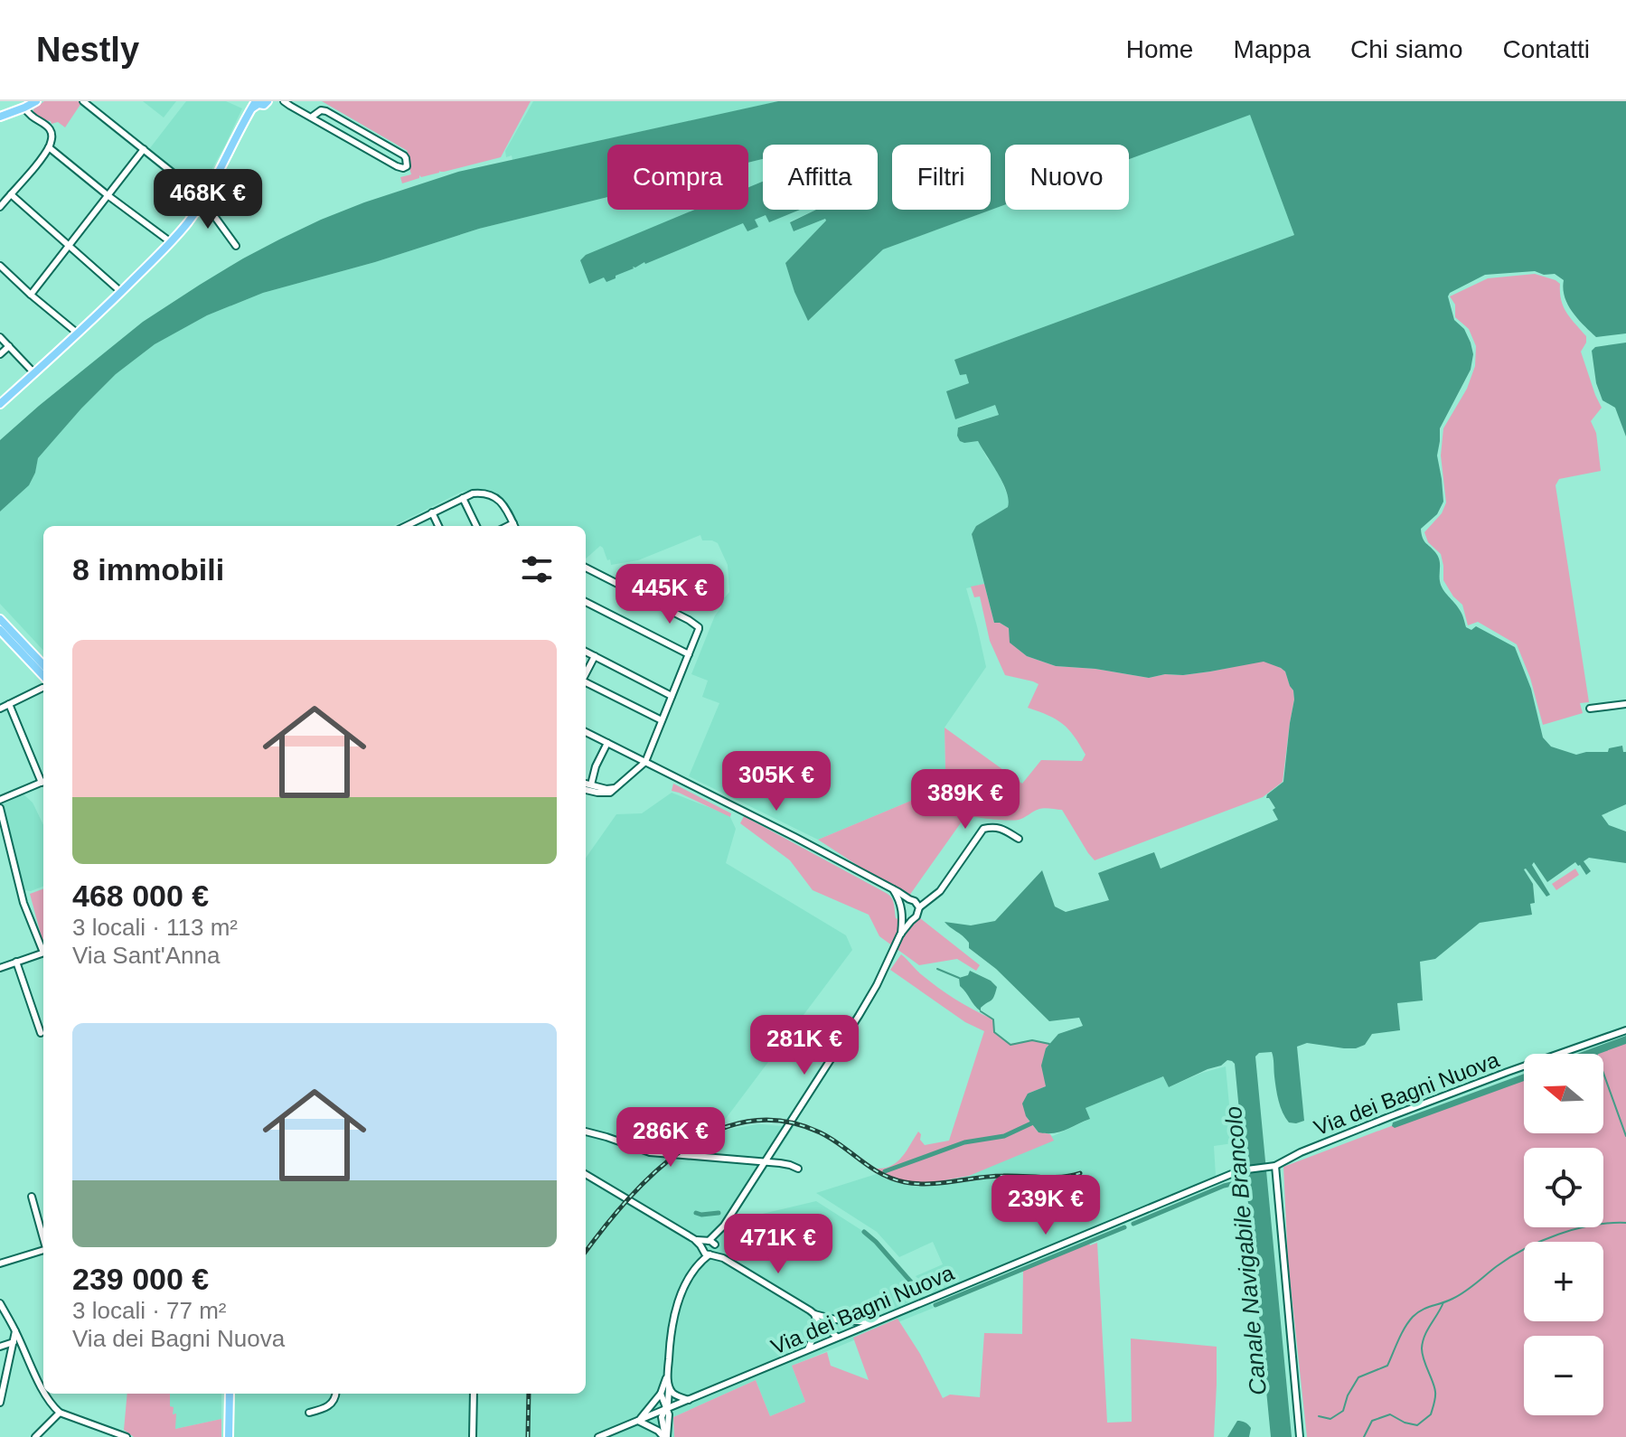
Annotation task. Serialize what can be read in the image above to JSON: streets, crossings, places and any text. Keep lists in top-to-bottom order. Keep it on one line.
{"streets":{"street":["Via dei Bagni Nuova"]},"water":["Canale Navigabile Brancolo"],"north":"left","page":{"header":"Nestly","nav":["Home","Mappa","Chi siamo","Contatti"],"chip":["Compra","Affitta","Filtri","Nuovo"],"price":["468K €","445K €","305K €","389K €","281K €","286K €","239K €","471K €"],"heading":"8 immobili","list":[{"name":"468 000 €","note":"3 locali · 113 m² · Via Sant'Anna"},{"name":"239 000 €","note":"3 locali · 77 m² · Via dei Bagni Nuova"}],"map_buttons":["+","−"]}}
